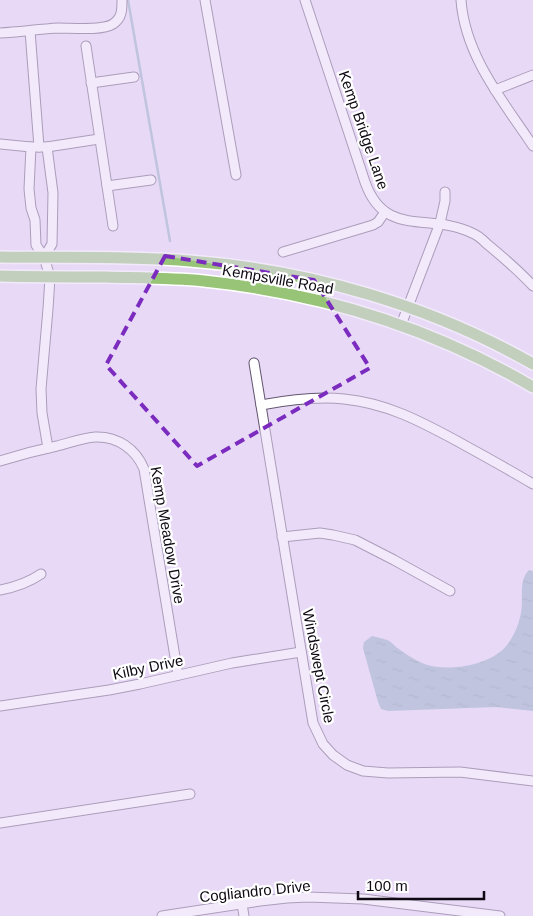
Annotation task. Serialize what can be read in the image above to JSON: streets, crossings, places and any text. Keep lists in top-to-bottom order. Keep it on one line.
{"streets":{"main road":["Kempsville Road"],"street":["Kemp Bridge Lane","Kemp Meadow Drive","Windswept Circle","Kilby Drive","Cogliandro Drive"]},"crossings":[["Kemp Meadow Drive","Kilby Drive"],["Windswept Circle","Kilby Drive"]],"scale_bar":"100 m"}
